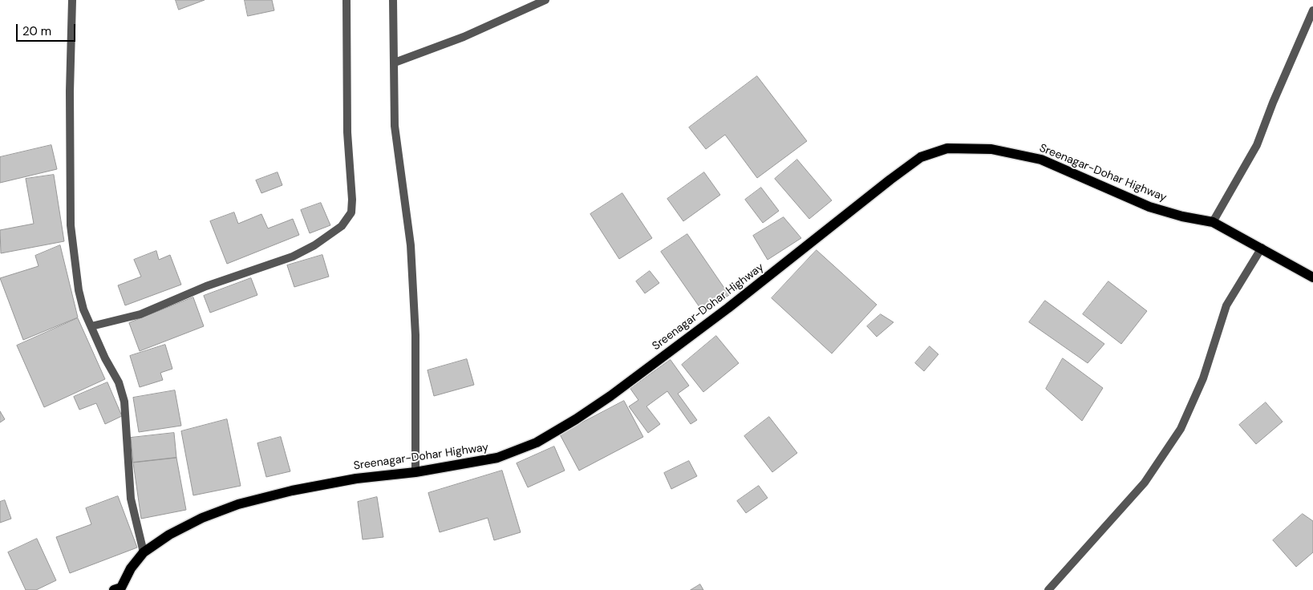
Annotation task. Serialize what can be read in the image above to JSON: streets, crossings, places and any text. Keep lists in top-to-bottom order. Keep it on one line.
{"streets":{"main road":["Sreenagar-Dohar Highway"]},"scale_bar":"20 m"}
